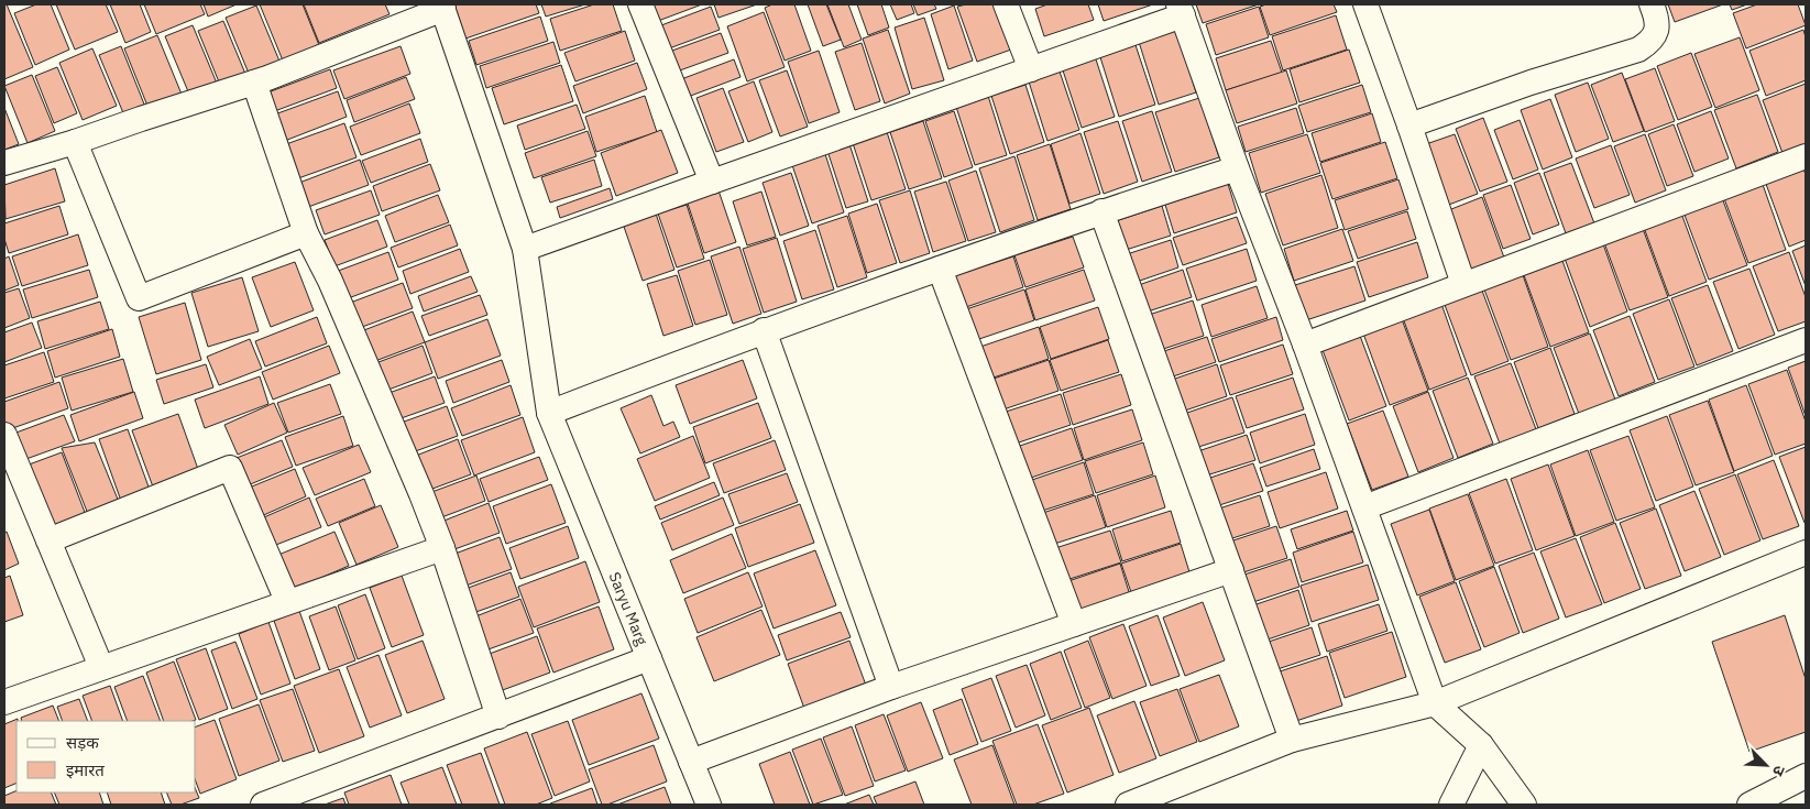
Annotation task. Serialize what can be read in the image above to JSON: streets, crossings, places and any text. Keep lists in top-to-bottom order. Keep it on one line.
{"streets":{"street":["Saryu Marg"]},"legend":["सड़क","इमारत"],"north":"bottom right"}
